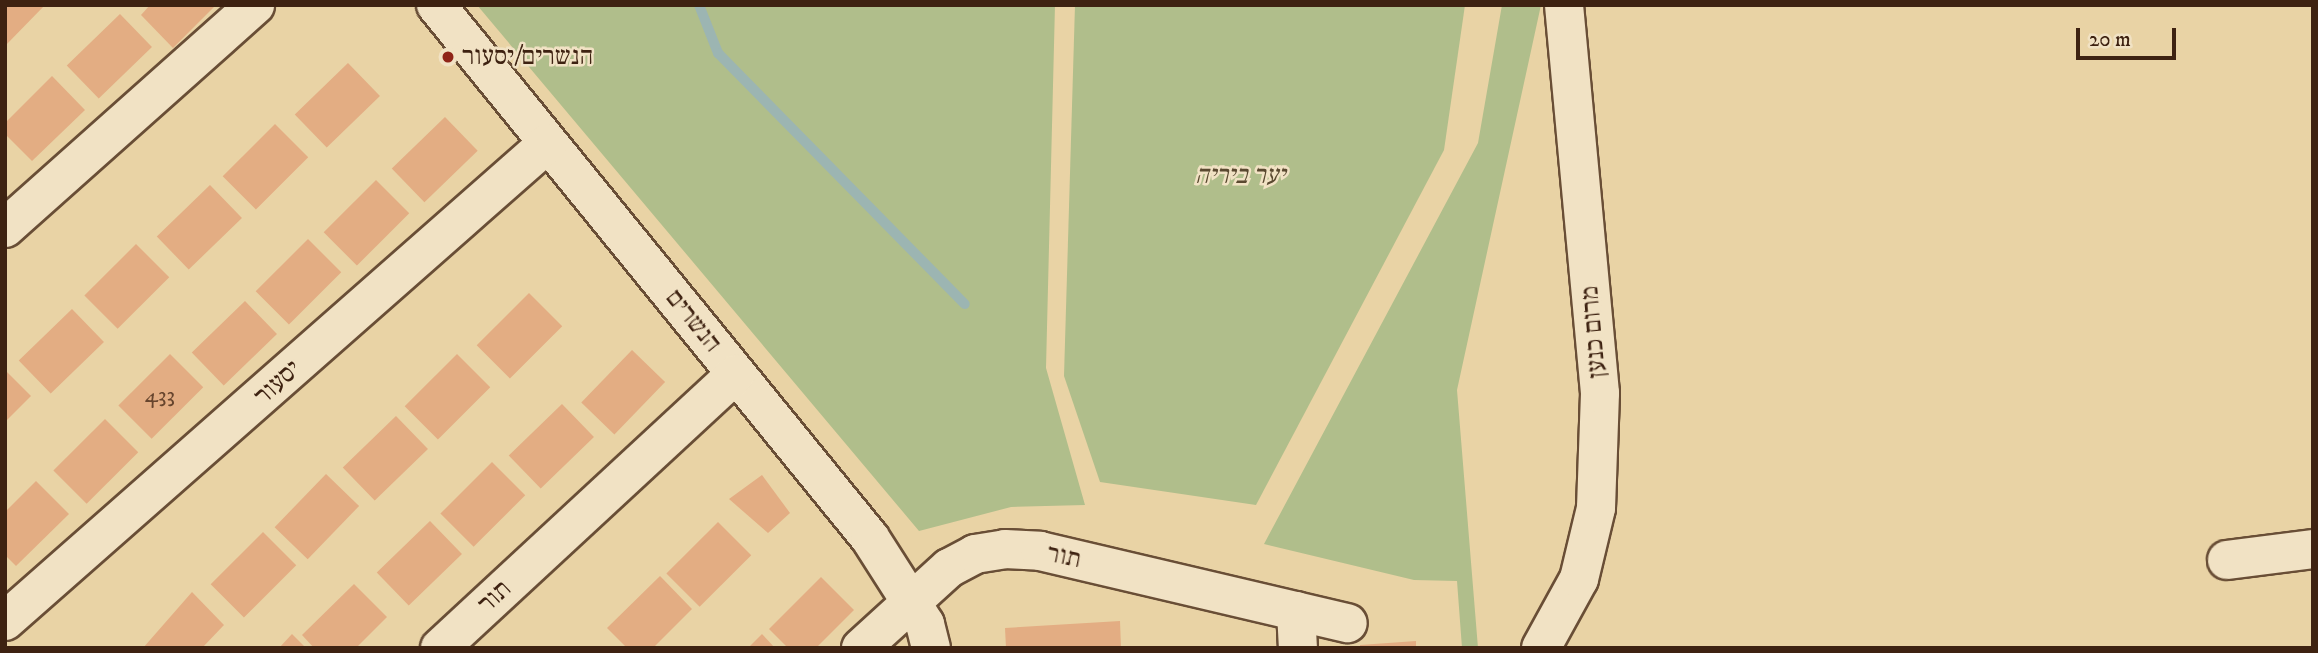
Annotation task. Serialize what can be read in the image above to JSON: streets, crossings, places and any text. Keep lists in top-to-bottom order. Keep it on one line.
{"streets":{"street":["הנשרים","מרום כנען","יסעור","תור"]},"crossings":[["הנשרים","יסעור"],["הנשרים","תור"]],"parks":["יער ביריה"],"places":["הנשרים/יסעור"],"house_numbers":["433"],"scale_bar":"20 m"}
